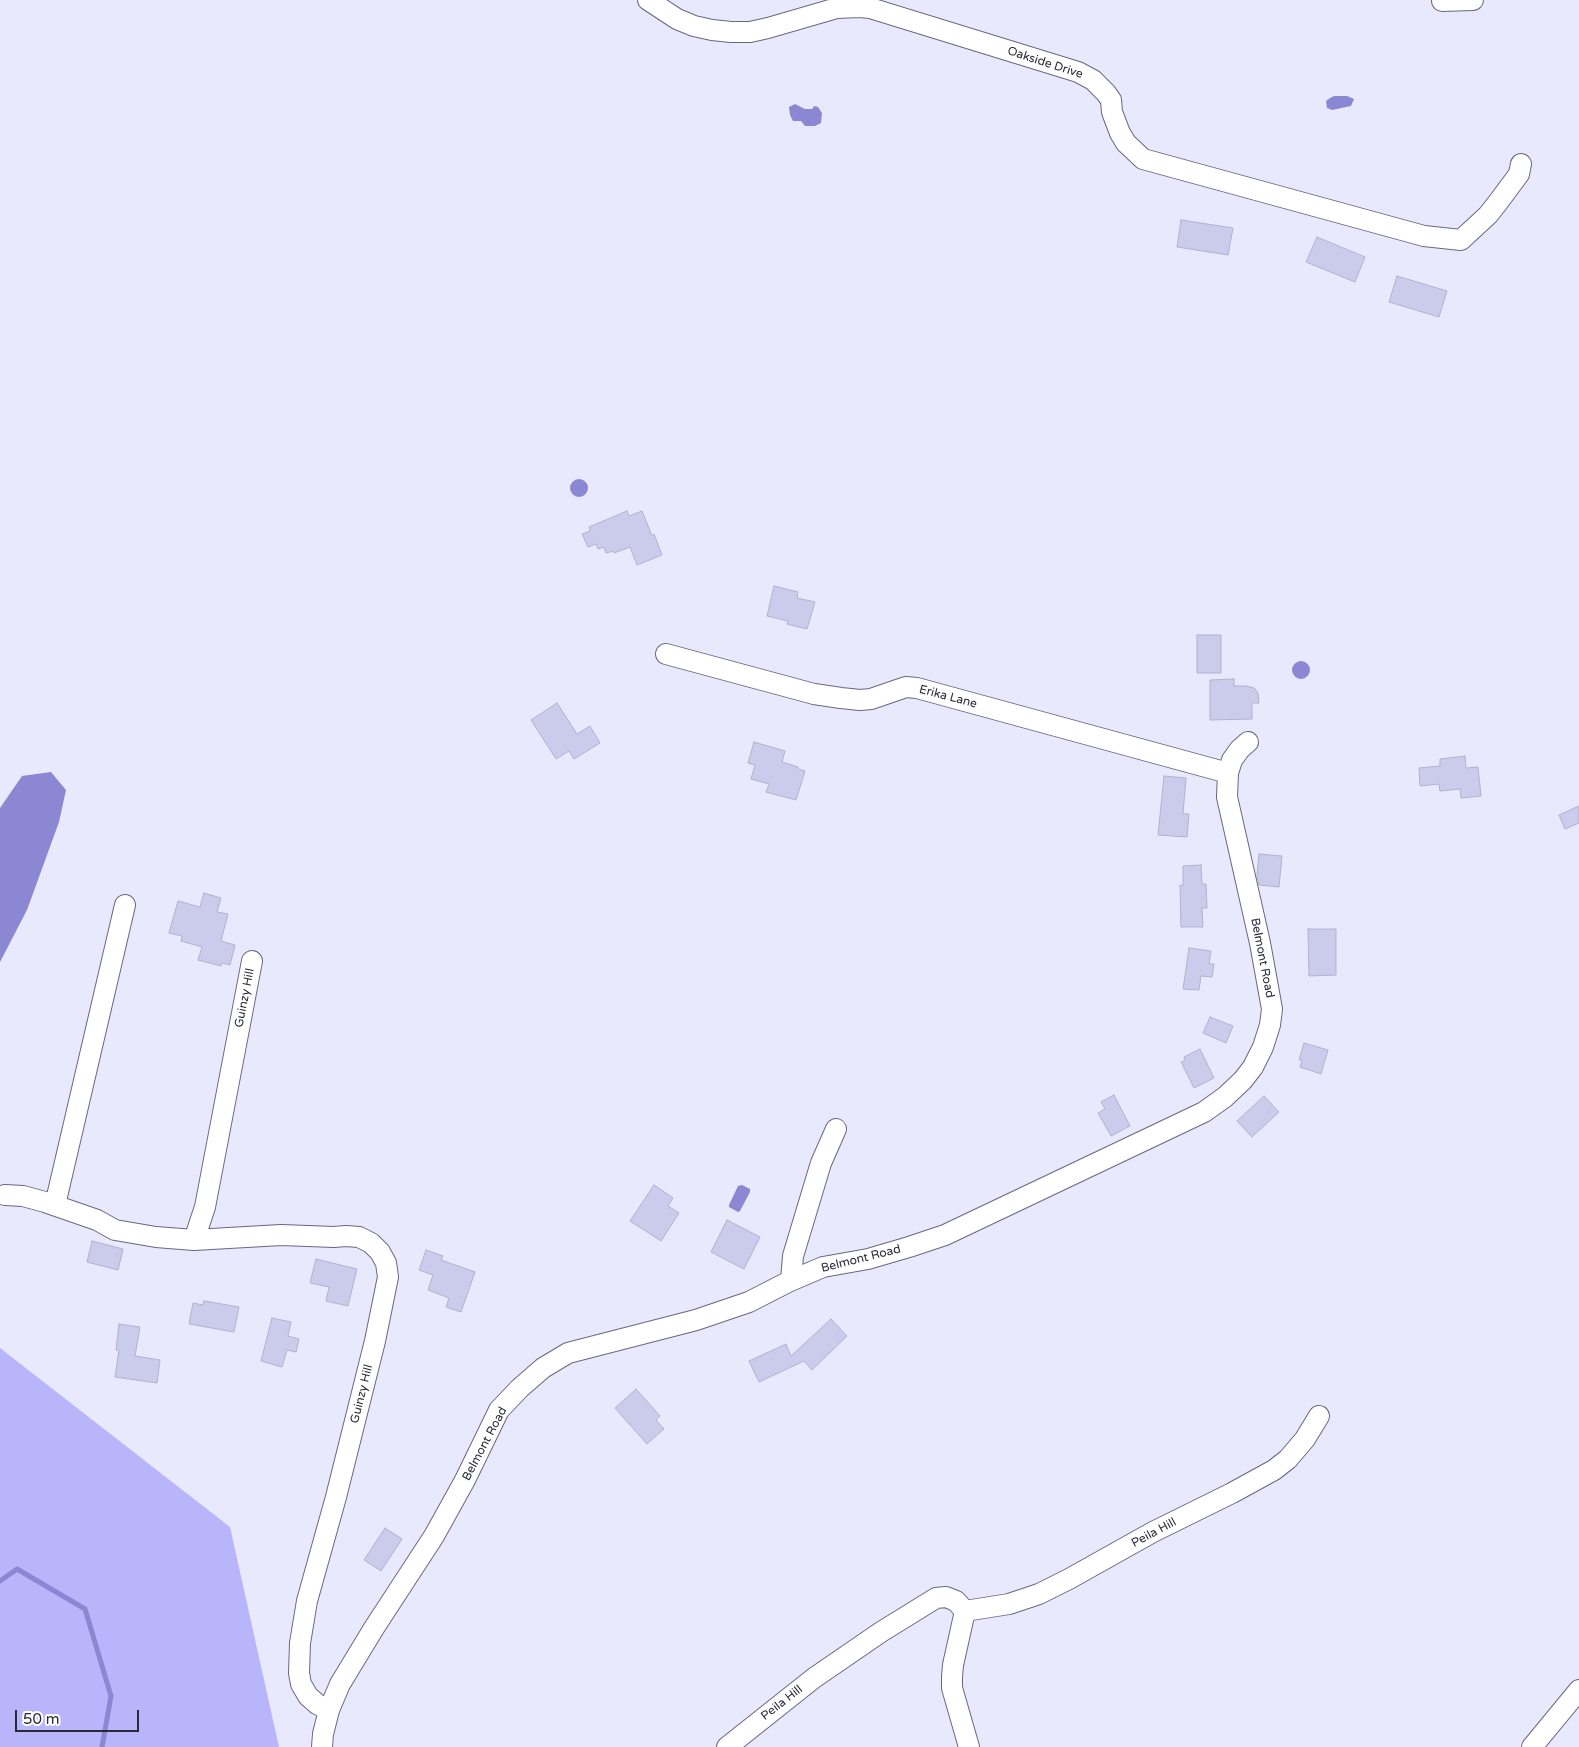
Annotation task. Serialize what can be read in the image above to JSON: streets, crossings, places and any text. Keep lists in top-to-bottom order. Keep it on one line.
{"streets":{"street":["Oakside Drive","Erika Lane","Belmont Road","Guinzy Hill","Peila Hill"]},"crossings":[["Erika Lane","Belmont Road"],["Belmont Road","Guinzy Hill"]],"scale_bar":"50 m"}
